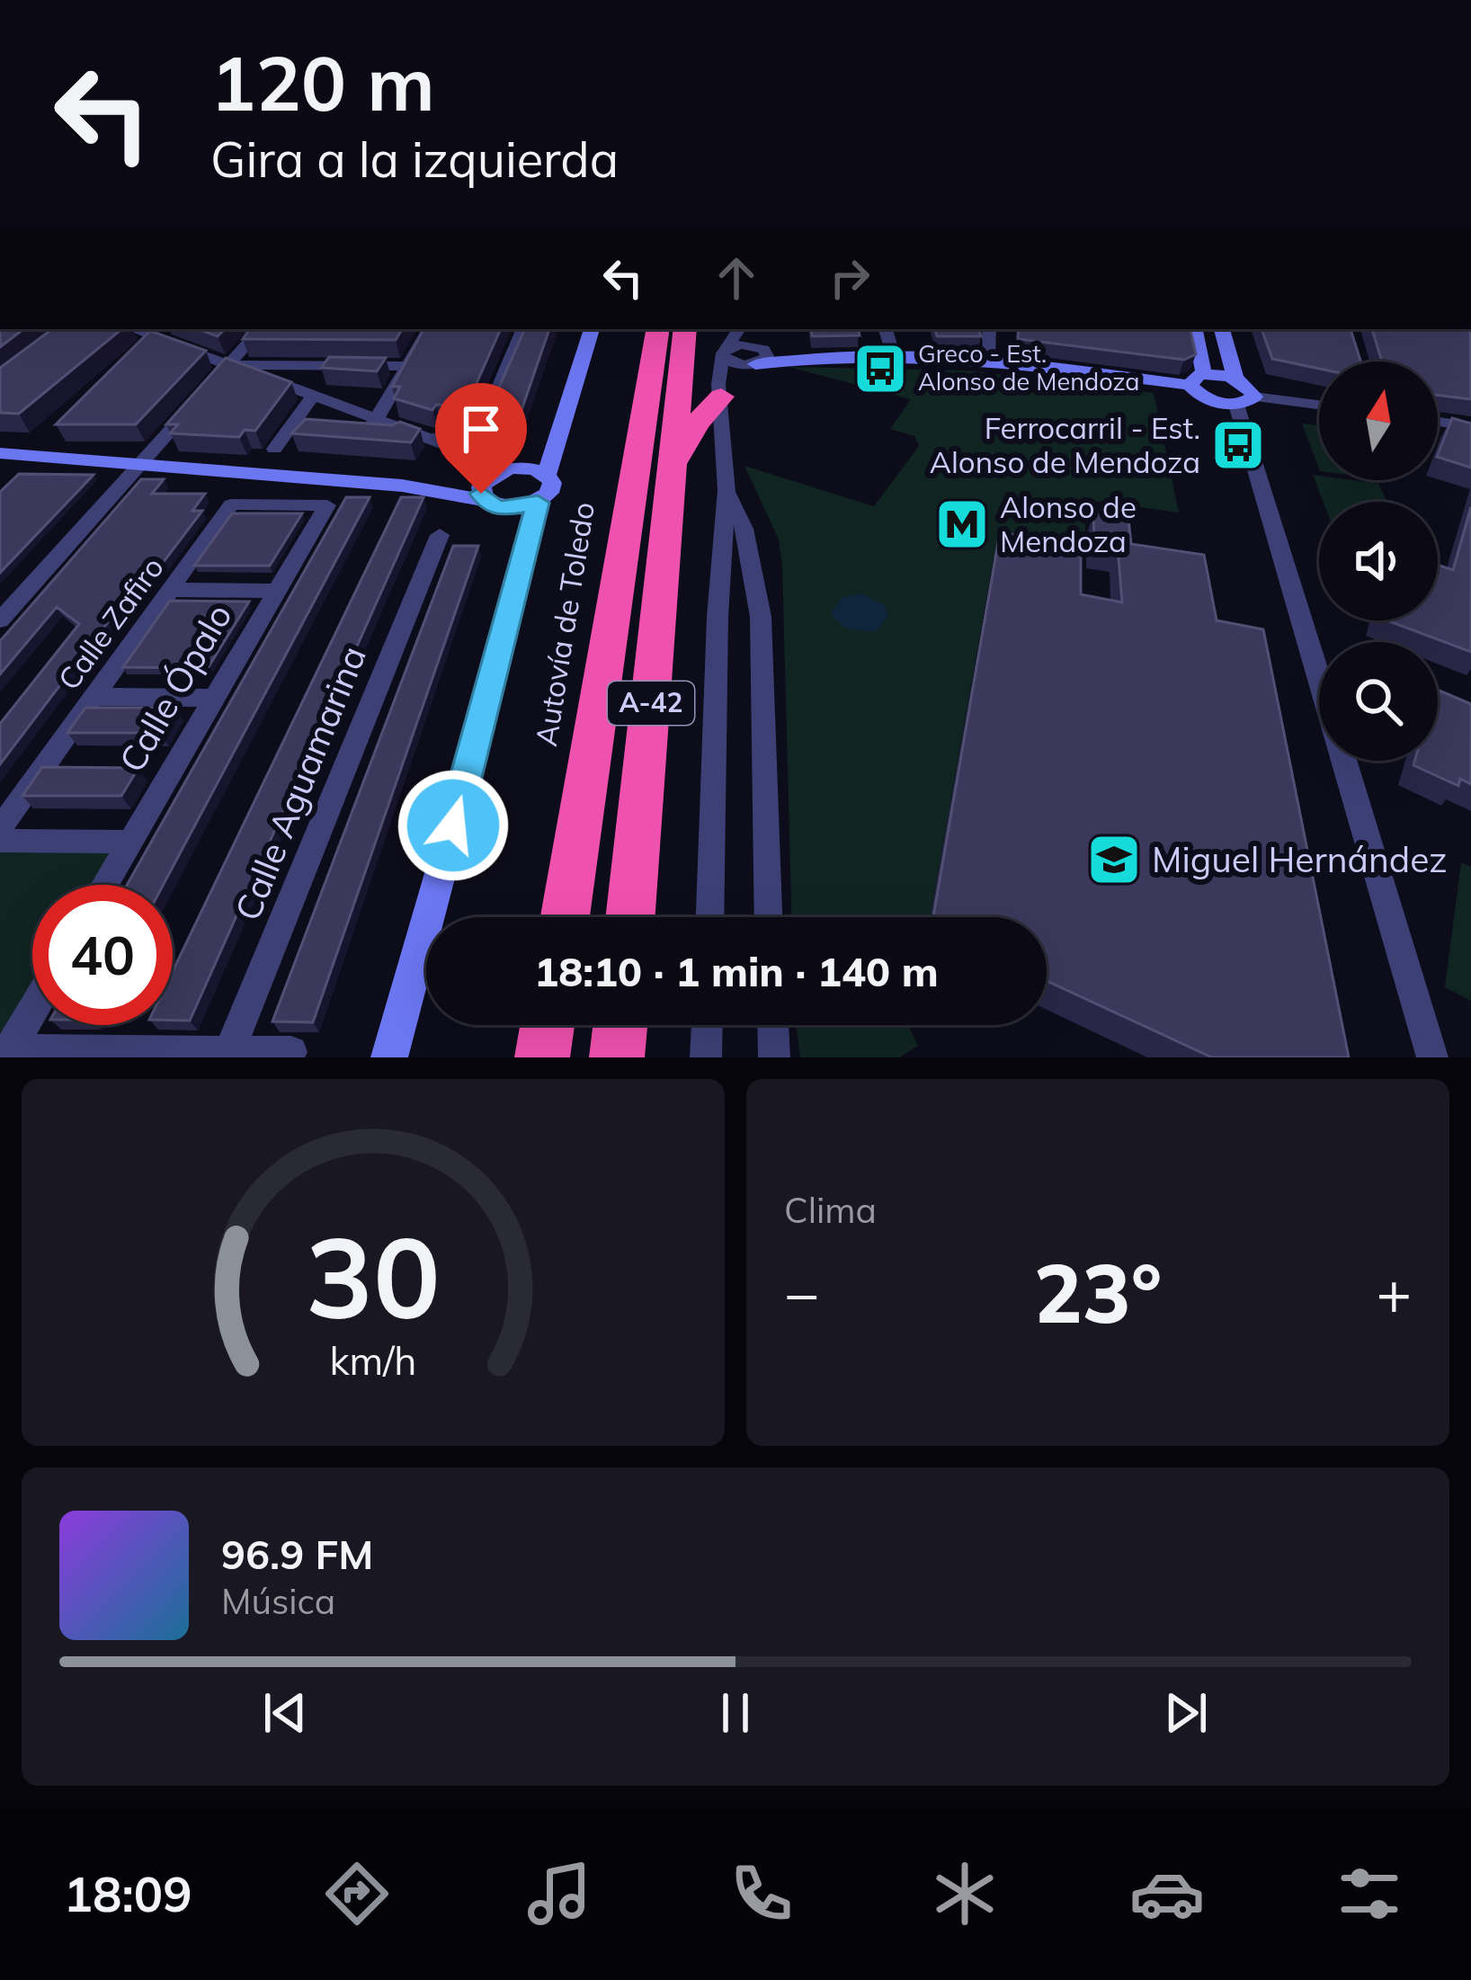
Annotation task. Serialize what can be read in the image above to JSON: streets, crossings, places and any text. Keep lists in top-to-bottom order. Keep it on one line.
{"streets":{"highway":["Autovía de Toledo","A-42"],"street":["Calle Zafiro","Calle Ópalo","Calle Aguamarina"]},"crossings":[["Calle Zafiro","Calle Ópalo"]],"places":{"bus stop":["Greco - Est. Alonso de Mendoza","Ferrocarril - Est. Alonso de Mendoza"],"metro station":["Alonso de Mendoza"],"school or university":["Miguel Hernández"]},"north":"top","page":{"turn":["120 m","Gira a la izquierda"],"limit":"40","trip":"18:10 · 1 min · 140 m","tile":"Clima","heat":["−","23°","+"],"song":["96.9 FM","Música"],"tabs":"18:09","gauge":["30","km/h"]}}
